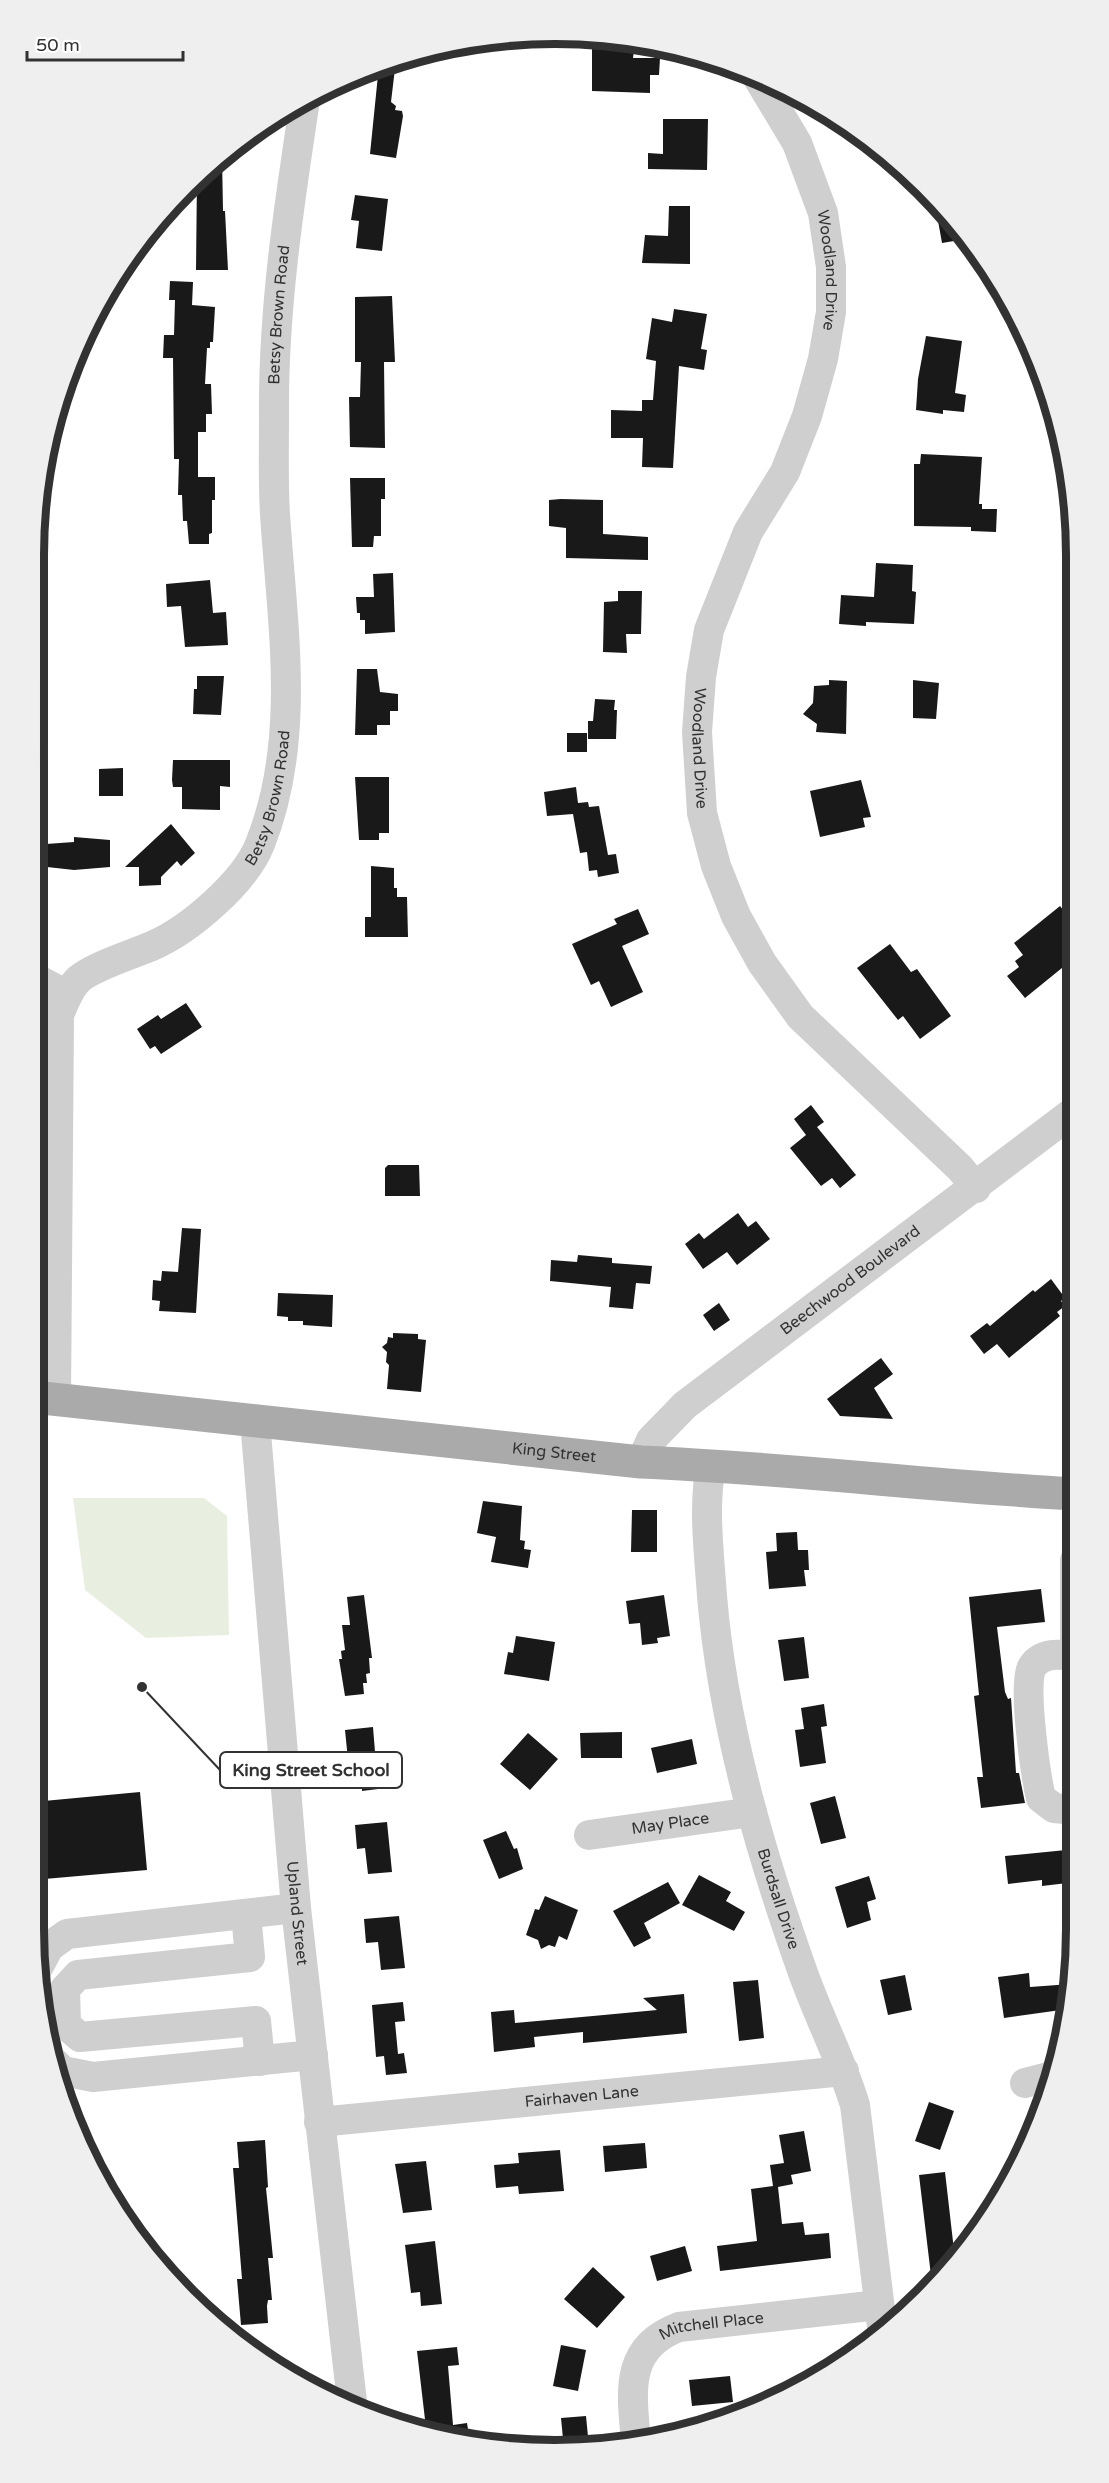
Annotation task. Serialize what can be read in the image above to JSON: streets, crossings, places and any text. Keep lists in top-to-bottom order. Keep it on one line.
{"streets":{"main road":["King Street"],"street":["Woodland Drive","Betsy Brown Road","Beechwood Boulevard","May Place","Burdsall Drive","Upland Street","Fairhaven Lane","Mitchell Place"]},"crossings":[["Woodland Drive","Beechwood Boulevard"],["Betsy Brown Road","King Street"],["Beechwood Boulevard","King Street"],["King Street","Burdsall Drive"],["King Street","Upland Street"],["May Place","Burdsall Drive"],["Burdsall Drive","Fairhaven Lane"],["Burdsall Drive","Mitchell Place"],["Upland Street","Fairhaven Lane"]],"places":["King Street School"],"scale_bar":"50 m"}
